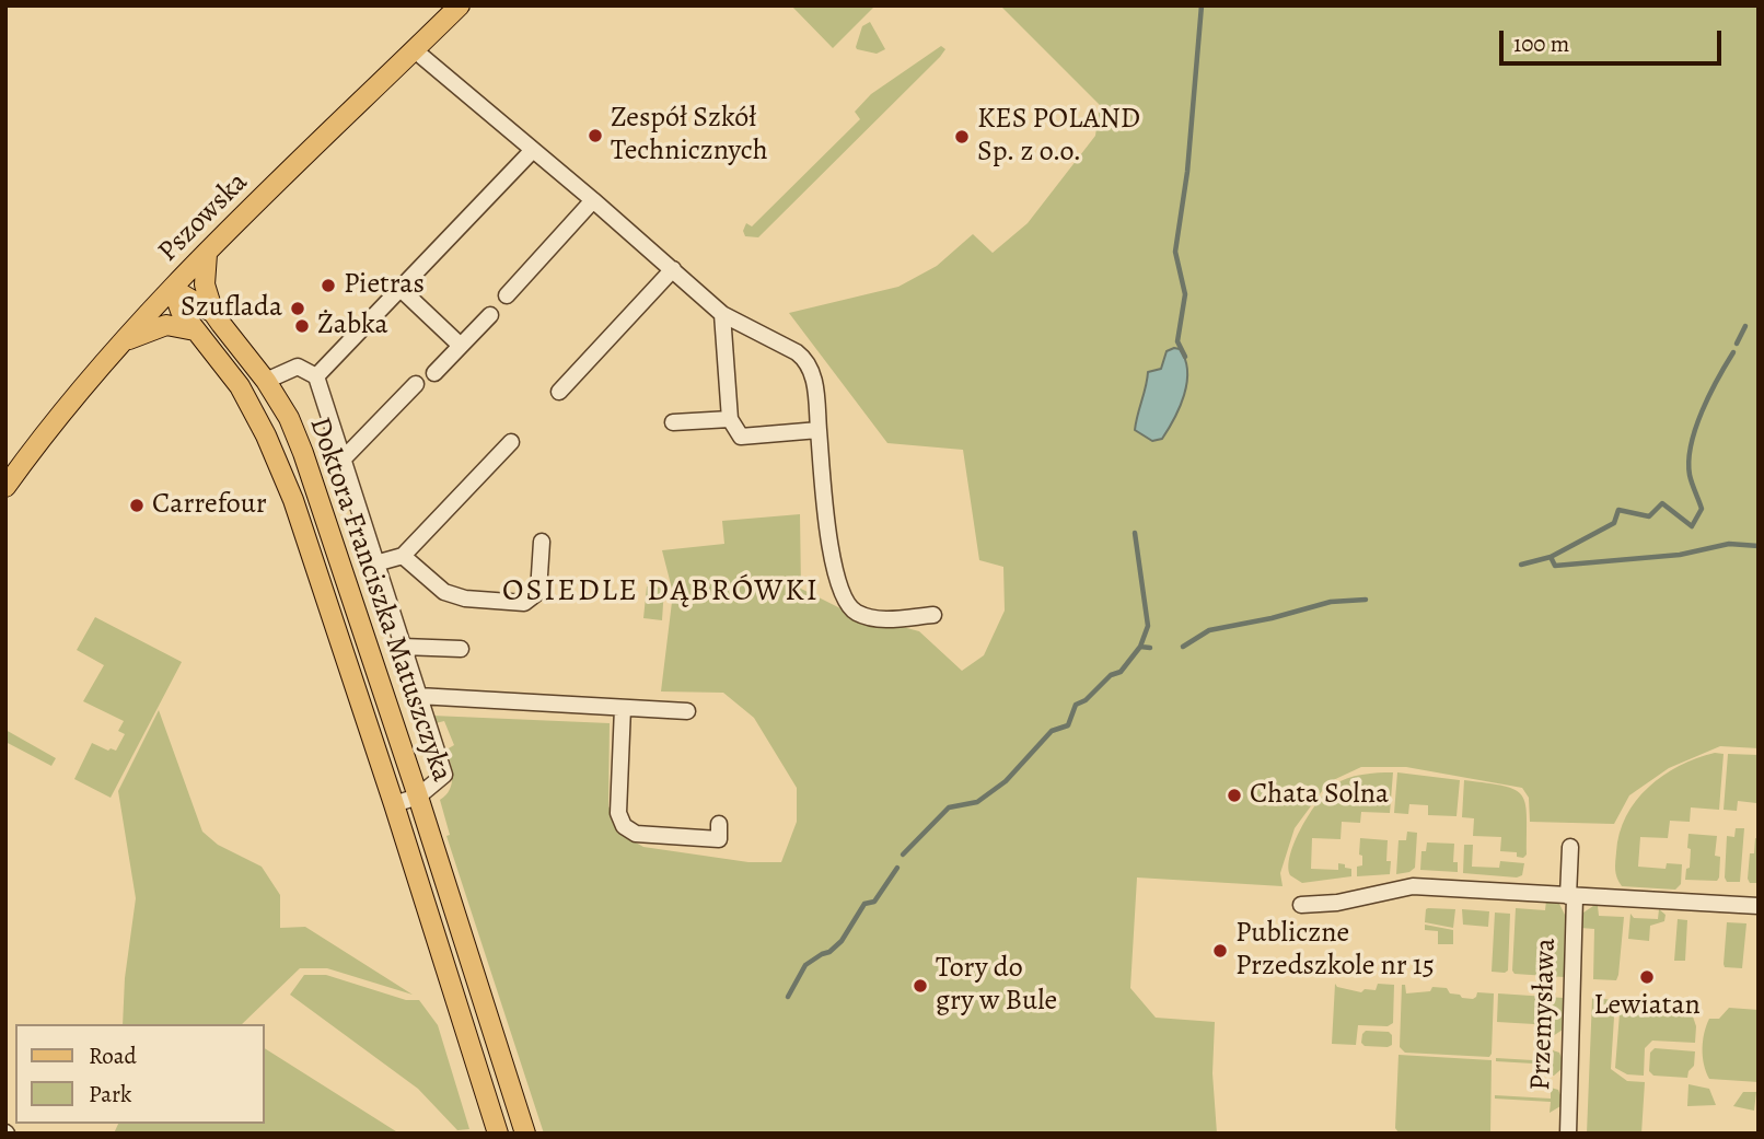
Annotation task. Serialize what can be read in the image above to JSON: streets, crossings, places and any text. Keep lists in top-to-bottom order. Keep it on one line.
{"streets":{"main road":["Pszowska","Doktora Franciszka Matuszczyka"],"street":["Przemysława"]},"crossings":[["Pszowska","Doktora Franciszka Matuszczyka"]],"districts":["OSIEDLE DĄBRÓWKI"],"places":["Zespół Szkół Technicznych","KES POLAND Sp. z o.o.","Pietras","Szuflada","Żabka","Carrefour","Chata Solna","Publiczne Przedszkole nr 15","Lewiatan","Tory do gry w Bule"],"legend":["Road","Park"],"scale_bar":"100 m"}
